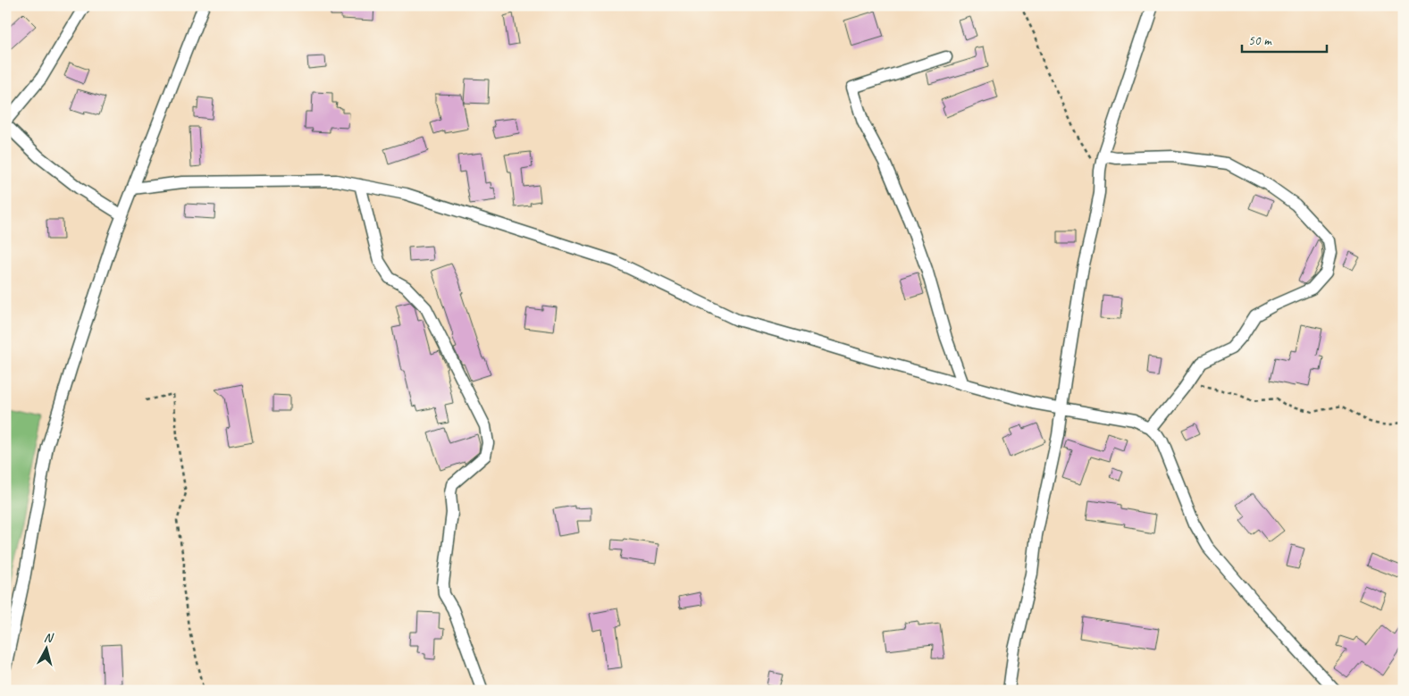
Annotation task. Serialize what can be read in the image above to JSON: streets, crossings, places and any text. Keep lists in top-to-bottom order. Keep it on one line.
{"scale_bar":"50 m","north":"top"}
